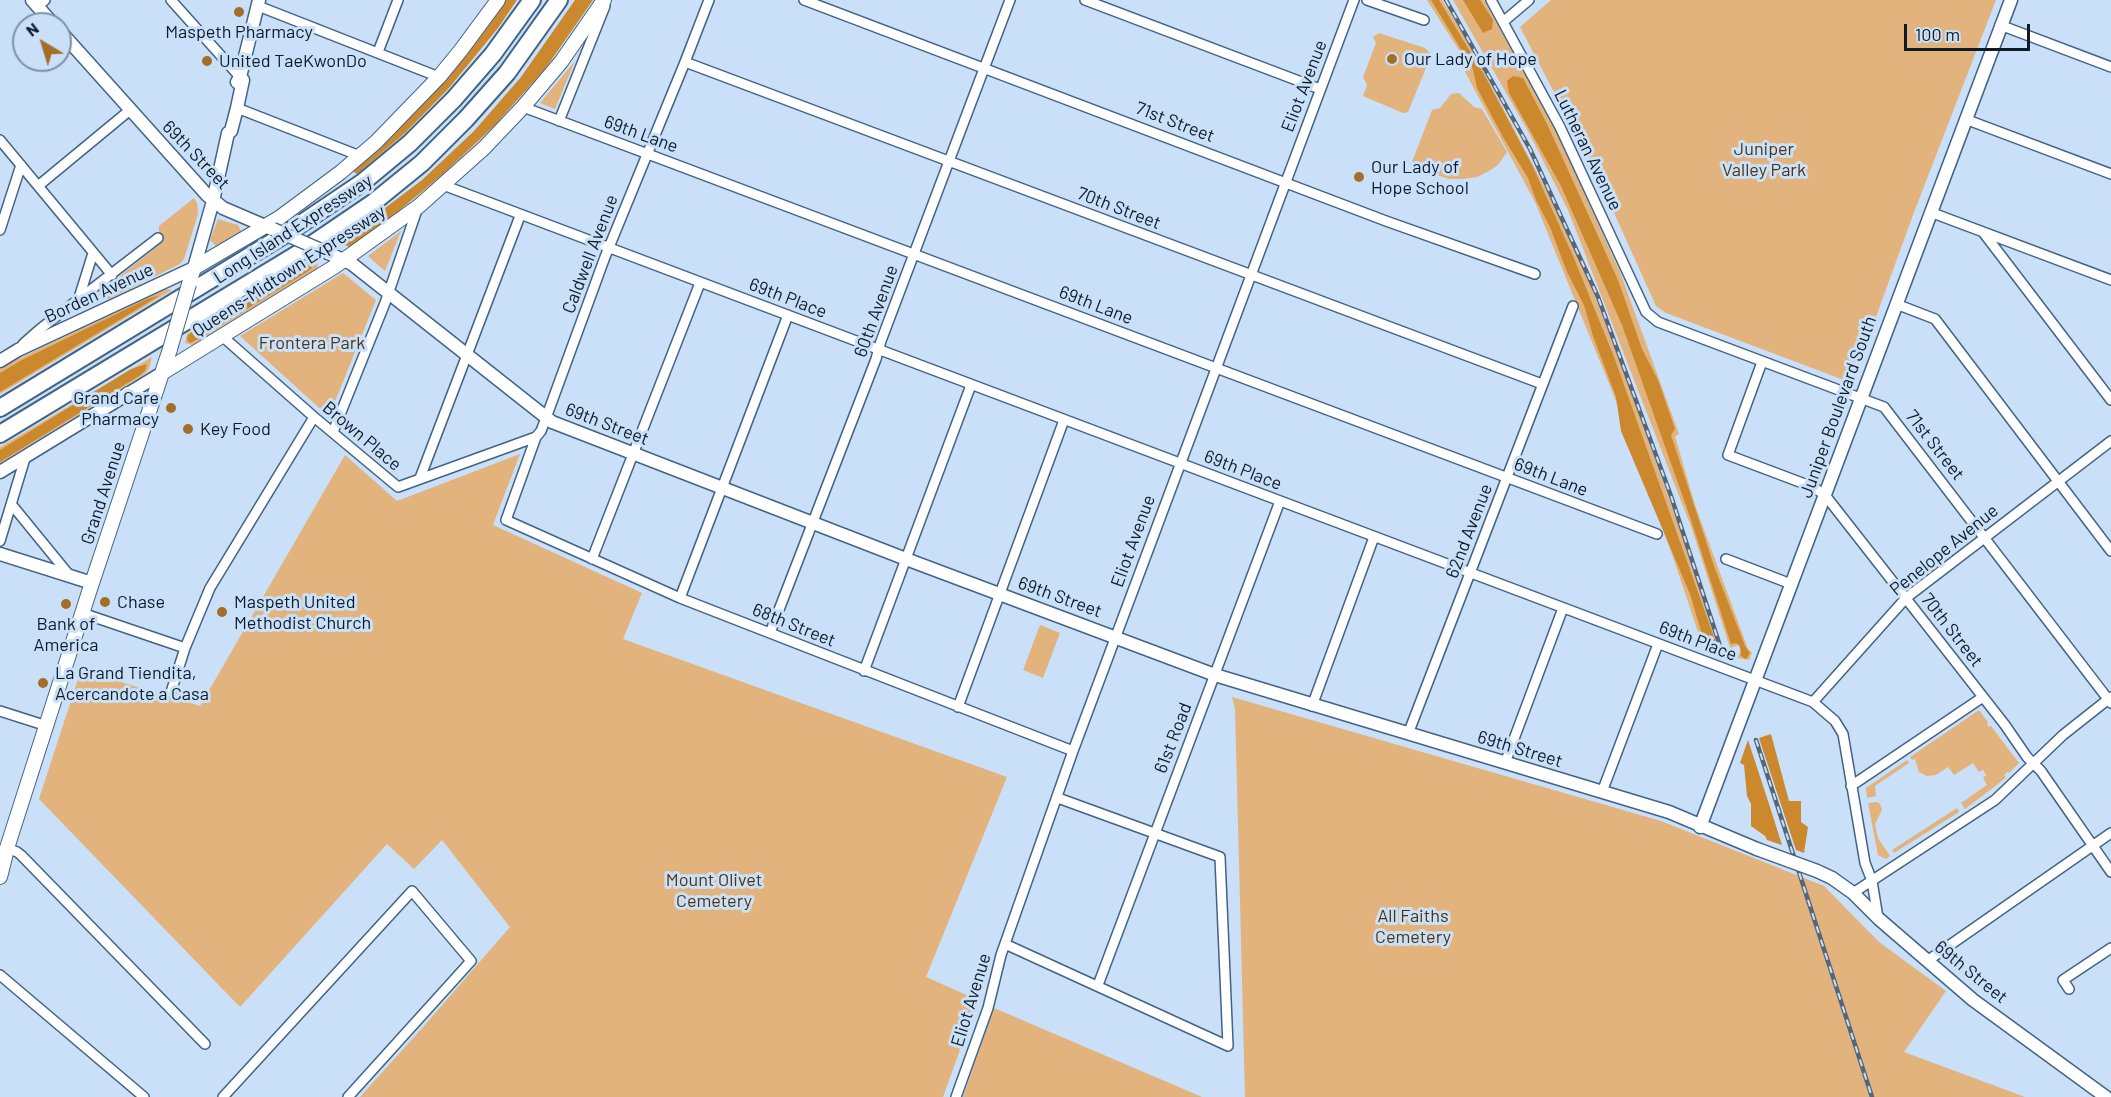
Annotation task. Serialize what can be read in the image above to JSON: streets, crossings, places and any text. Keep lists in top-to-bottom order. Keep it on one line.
{"streets":{"highway":["Long Island Expressway"],"main road":["69th Street","Queens-Midtown Expressway","Borden Avenue","Juniper Boulevard South","Grand Avenue"],"street":["Eliot Avenue","71st Street","69th Lane","Lutheran Avenue","70th Street","Caldwell Avenue","69th Place","60th Avenue","Brown Place","62nd Avenue","Penelope Avenue","68th Street","61st Road"]},"crossings":[["Eliot Avenue","71st Street"],["Eliot Avenue","69th Lane"],["Eliot Avenue","69th Street"],["Eliot Avenue","70th Street"],["Eliot Avenue","69th Place"],["Eliot Avenue","68th Street"],["71st Street","Lutheran Avenue"],["71st Street","70th Street"],["71st Street","60th Avenue"],["71st Street","Juniper Boulevard South"],["71st Street","Penelope Avenue"],["69th Lane","Caldwell Avenue"],["69th Lane","Queens-Midtown Expressway"],["69th Lane","60th Avenue"],["69th Lane","62nd Avenue"],["69th Street","Caldwell Avenue"],["69th Street","Queens-Midtown Expressway"],["69th Street","69th Place"],["69th Street","60th Avenue"],["69th Street","Juniper Boulevard South"],["69th Street","Grand Avenue"],["69th Street","62nd Avenue"],["69th Street","61st Road"],["70th Street","Caldwell Avenue"],["70th Street","60th Avenue"],["70th Street","Juniper Boulevard South"],["70th Street","62nd Avenue"],["70th Street","Penelope Avenue"],["Caldwell Avenue","69th Place"],["Caldwell Avenue","Brown Place"],["Caldwell Avenue","68th Street"],["Queens-Midtown Expressway","69th Place"],["Queens-Midtown Expressway","Brown Place"],["Queens-Midtown Expressway","Grand Avenue"],["Borden Avenue","Grand Avenue"],["69th Place","60th Avenue"],["69th Place","Juniper Boulevard South"],["69th Place","62nd Avenue"],["69th Place","Penelope Avenue"],["69th Place","61st Road"],["60th Avenue","68th Street"]],"parks":["Juniper Valley Park","Frontera Park","Mount Olivet Cemetery","All Faiths Cemetery"],"places":["Maspeth Pharmacy","Our Lady of Hope","United TaeKwonDo","Our Lady of Hope School","Grand Care Pharmacy","Key Food","Chase","Bank of America","Maspeth United Methodist Church","La Grand Tiendita, Acercandote a Casa"],"scale_bar":"100 m","north":"top left"}
